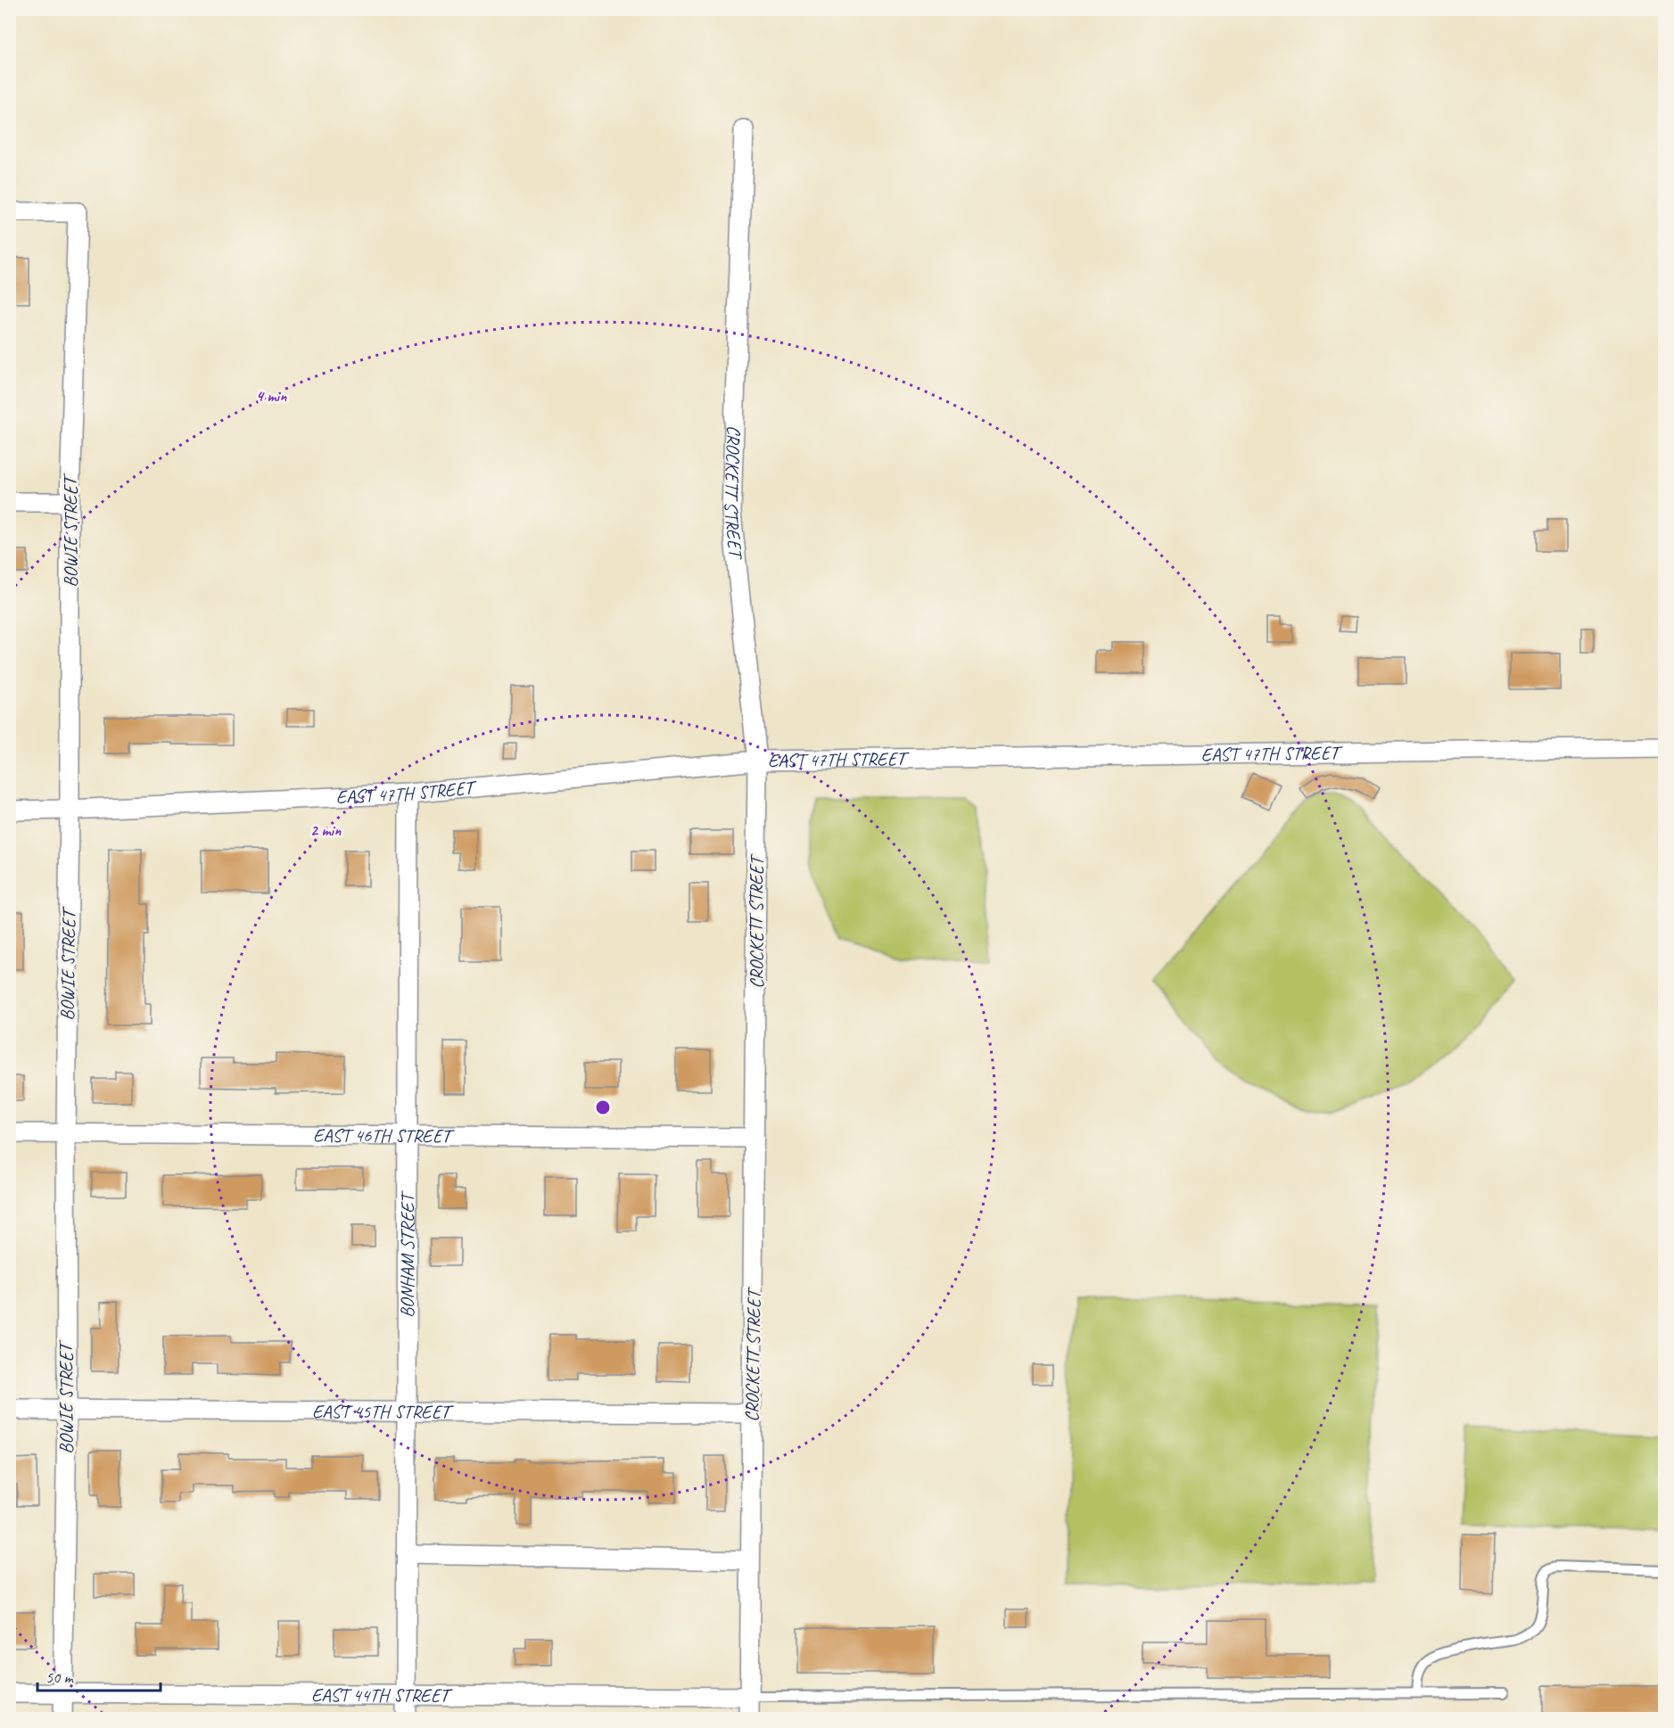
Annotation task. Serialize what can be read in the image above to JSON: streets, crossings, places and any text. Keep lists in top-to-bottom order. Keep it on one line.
{"streets":{"street":["CROCKETT STREET","BOWIE STREET","EAST 47TH STREET","EAST 46TH STREET","BONHAM STREET","EAST 45TH STREET","EAST 44TH STREET"]},"crossings":[["CROCKETT STREET","EAST 47TH STREET"],["CROCKETT STREET","EAST 46TH STREET"],["CROCKETT STREET","EAST 45TH STREET"],["CROCKETT STREET","EAST 44TH STREET"],["BOWIE STREET","EAST 47TH STREET"],["BOWIE STREET","EAST 46TH STREET"],["BOWIE STREET","EAST 45TH STREET"],["BOWIE STREET","EAST 44TH STREET"],["EAST 47TH STREET","BONHAM STREET"],["EAST 46TH STREET","BONHAM STREET"],["BONHAM STREET","EAST 45TH STREET"],["BONHAM STREET","EAST 44TH STREET"]],"scale_bar":"50 m","rings":["4 min","2 min"]}
